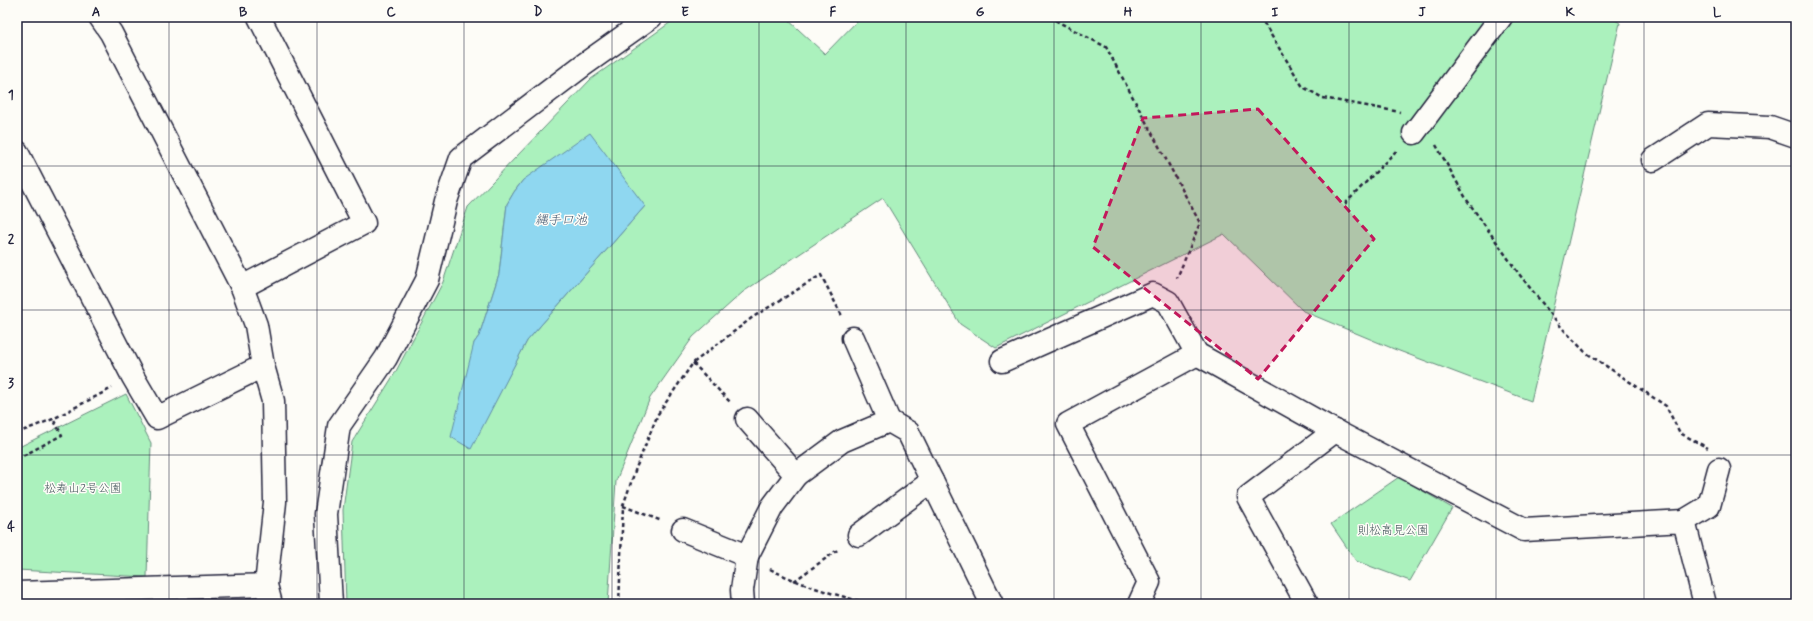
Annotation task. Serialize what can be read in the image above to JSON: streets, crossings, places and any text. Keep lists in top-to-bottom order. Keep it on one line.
{"water":["縄手口池"],"parks":["松寿山2号公園","則松高見公園"],"grid":{"columns":["A","B","C","D","E","F","G","H","I","J","K","L"],"rows":["1","2","3","4"]}}
